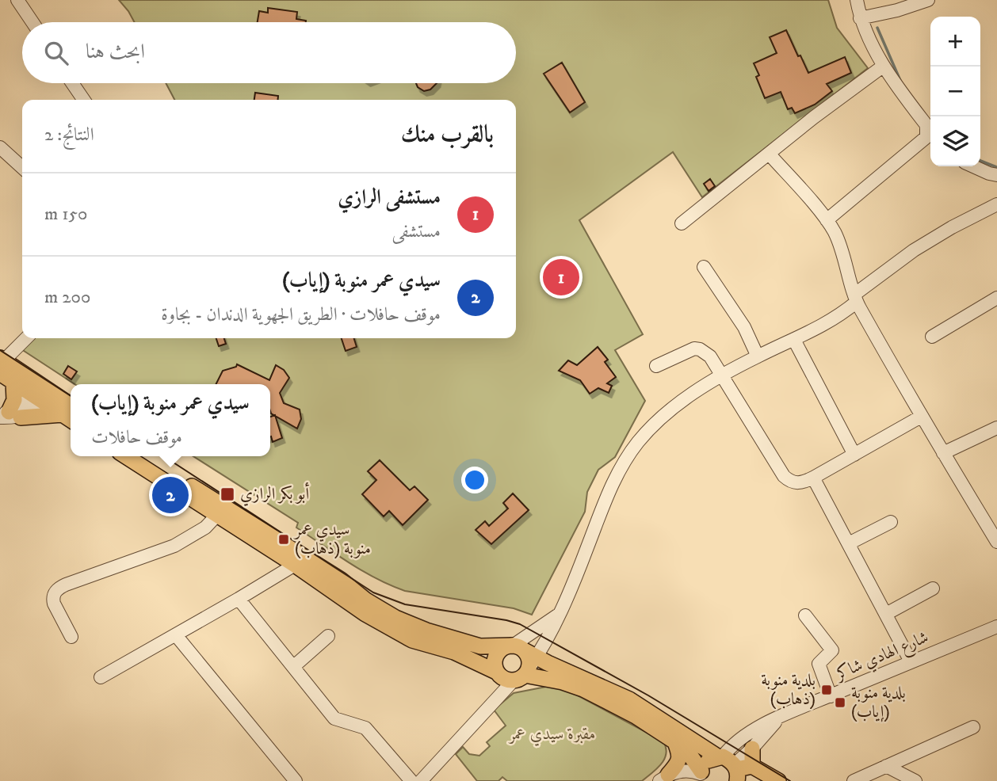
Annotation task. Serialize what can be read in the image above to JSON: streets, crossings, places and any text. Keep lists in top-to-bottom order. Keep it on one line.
{"streets":{"street":["شارع الهادي شاكر"]},"parks":["مقبرة سيدي عمر"],"places":{"transit":["أبو بكر الرازي","سيدي عمر منوبة (ذهاب)","بلدية منوبة (ذهاب)","بلدية منوبة (إياب)"]},"page":{"map_buttons":["+","−"],"search":"ابحث هنا","heading":["بالقرب منك","النتائج: 2"],"list":[{"mark":"1","name":"مستشفى الرازي","note":"مستشفى","value":"150 m"},{"mark":"2","name":"سيدي عمر منوبة (إياب)","note":"موقف حافلات · الطريق الجهوية الدندان - بجاوة","value":"200 m"}],"pins":["1","2"],"popup":["سيدي عمر منوبة (إياب)","موقف حافلات"]}}
